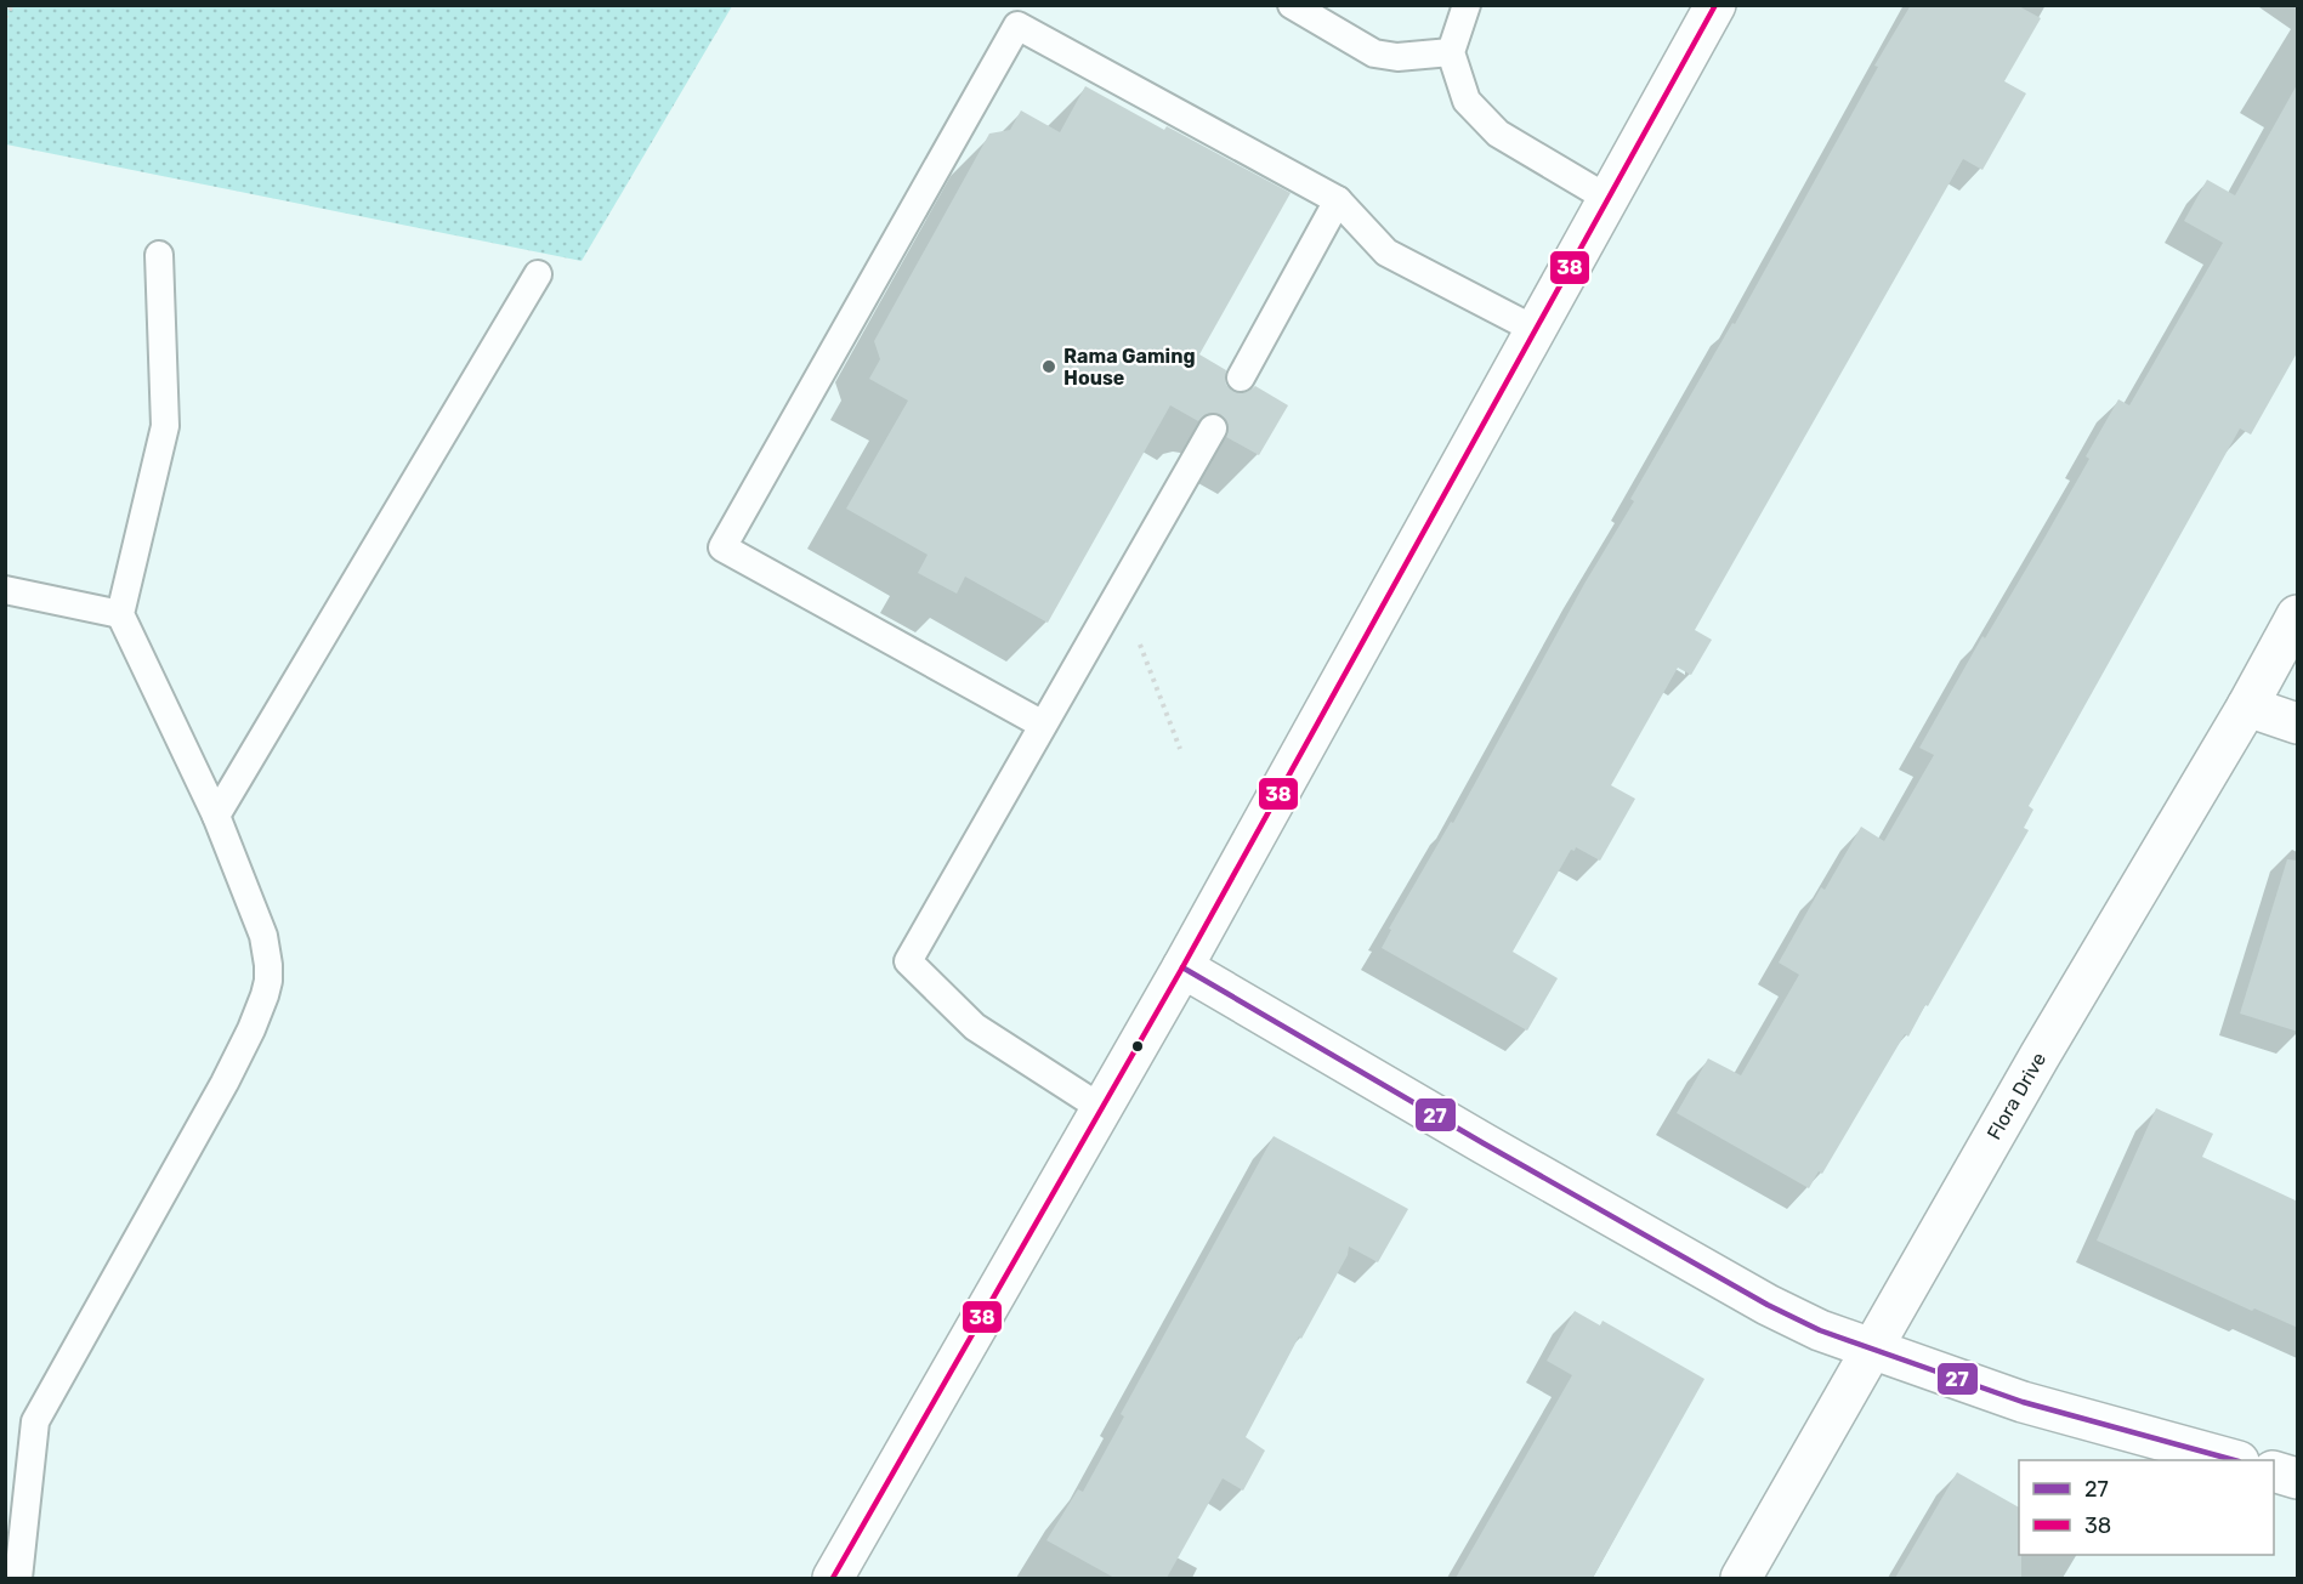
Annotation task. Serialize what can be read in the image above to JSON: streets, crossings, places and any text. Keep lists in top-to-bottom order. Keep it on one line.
{"streets":{"street":["Flora Drive"]},"places":["Rama Gaming House"],"lines":["transit line 38","transit line 27"],"legend":["27","38"]}
